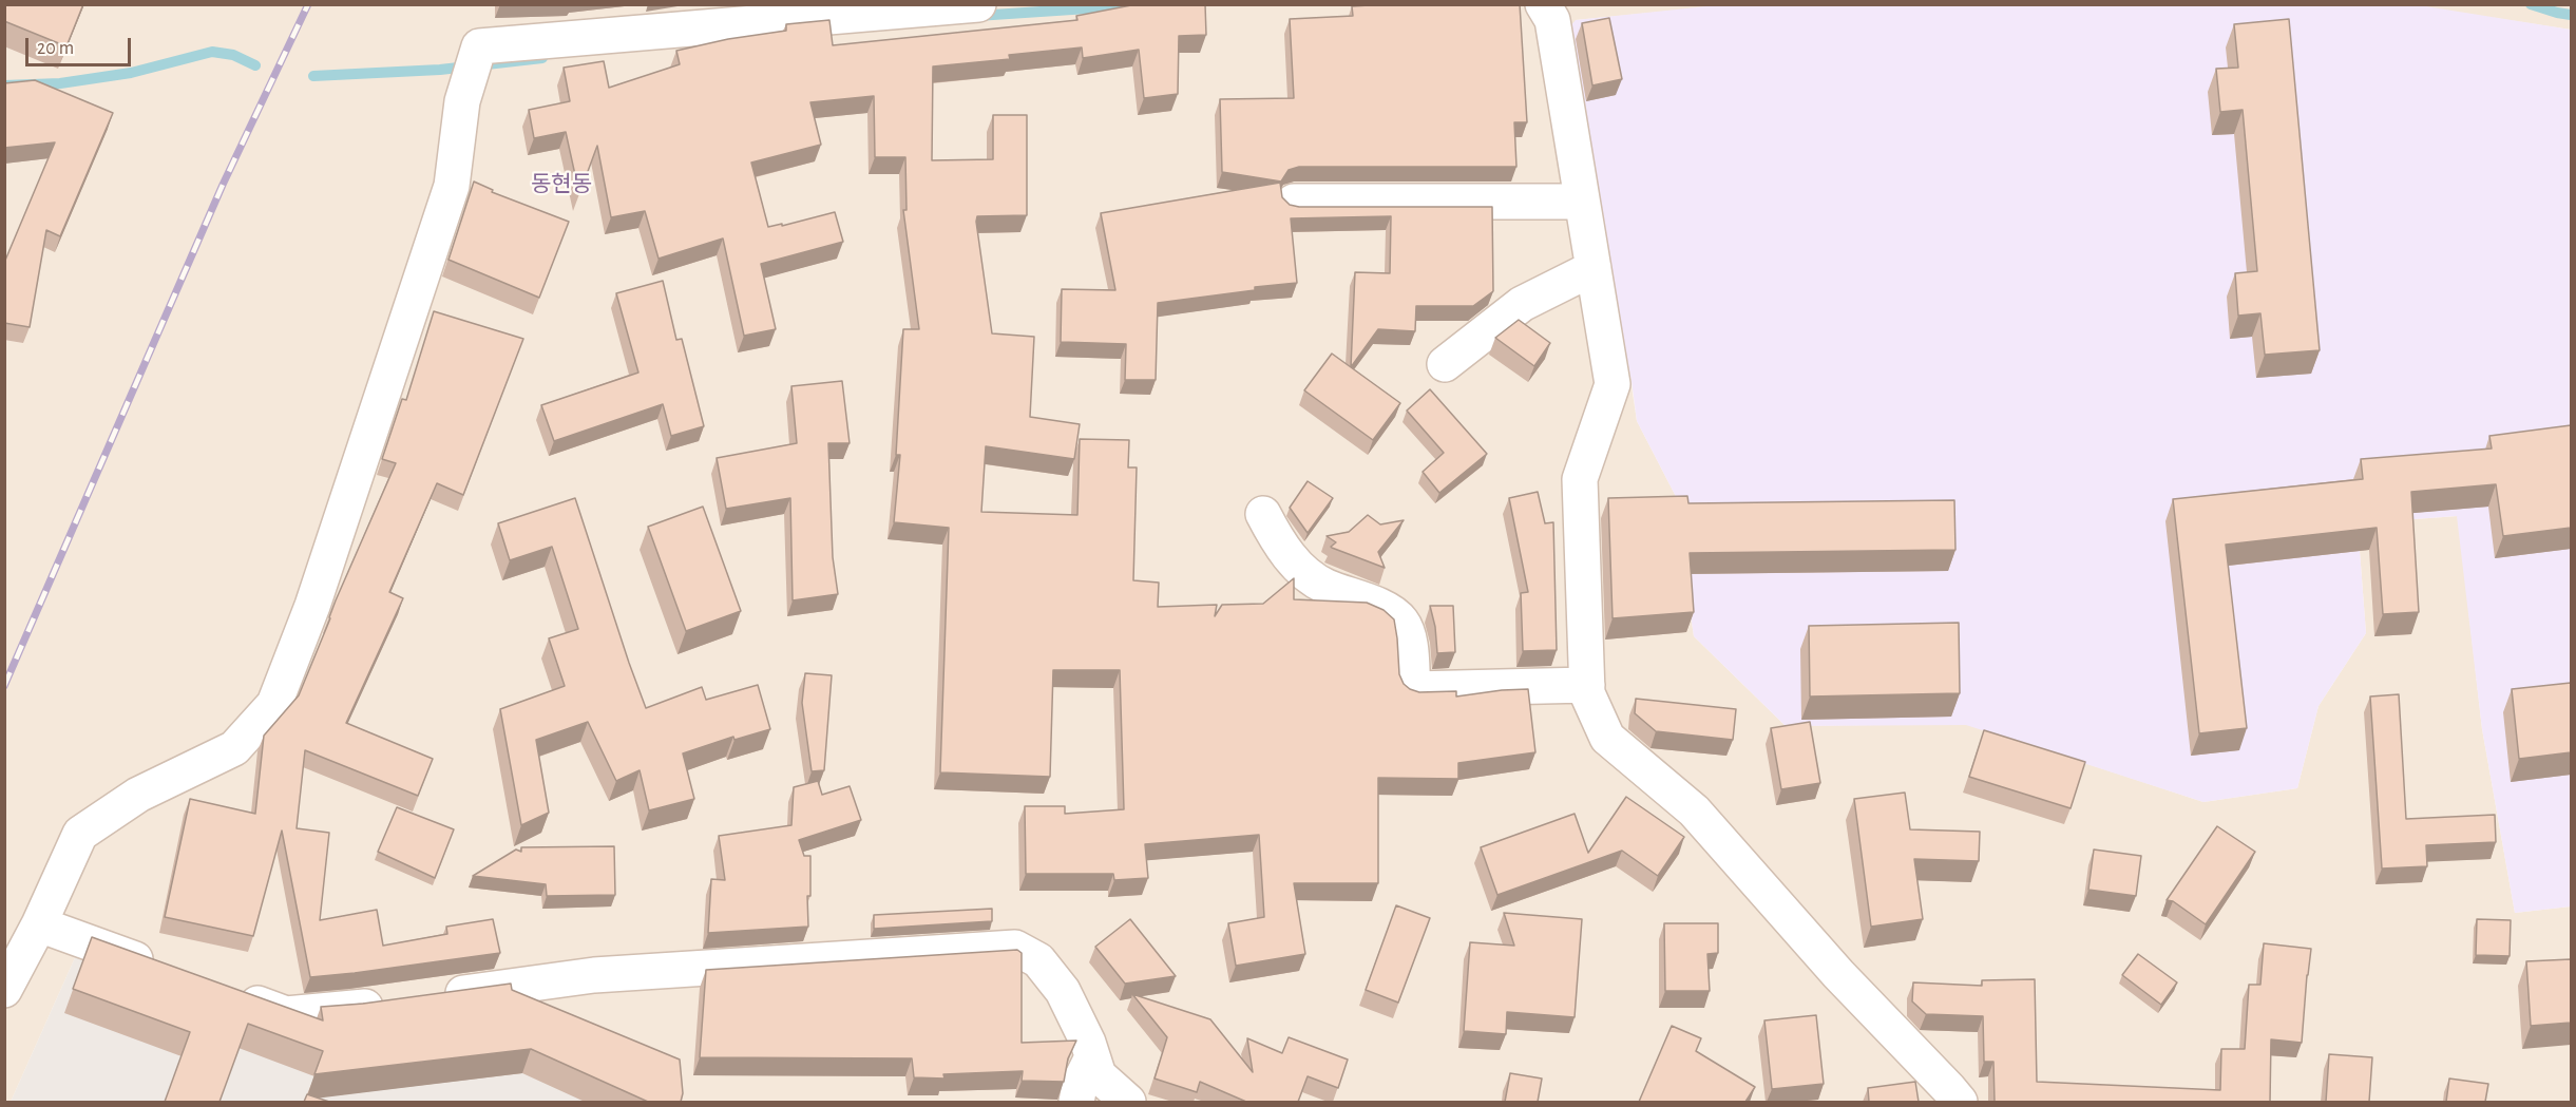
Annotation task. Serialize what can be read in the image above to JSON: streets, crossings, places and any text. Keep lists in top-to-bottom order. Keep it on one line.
{"districts":["동현동"],"scale_bar":"20 m"}
